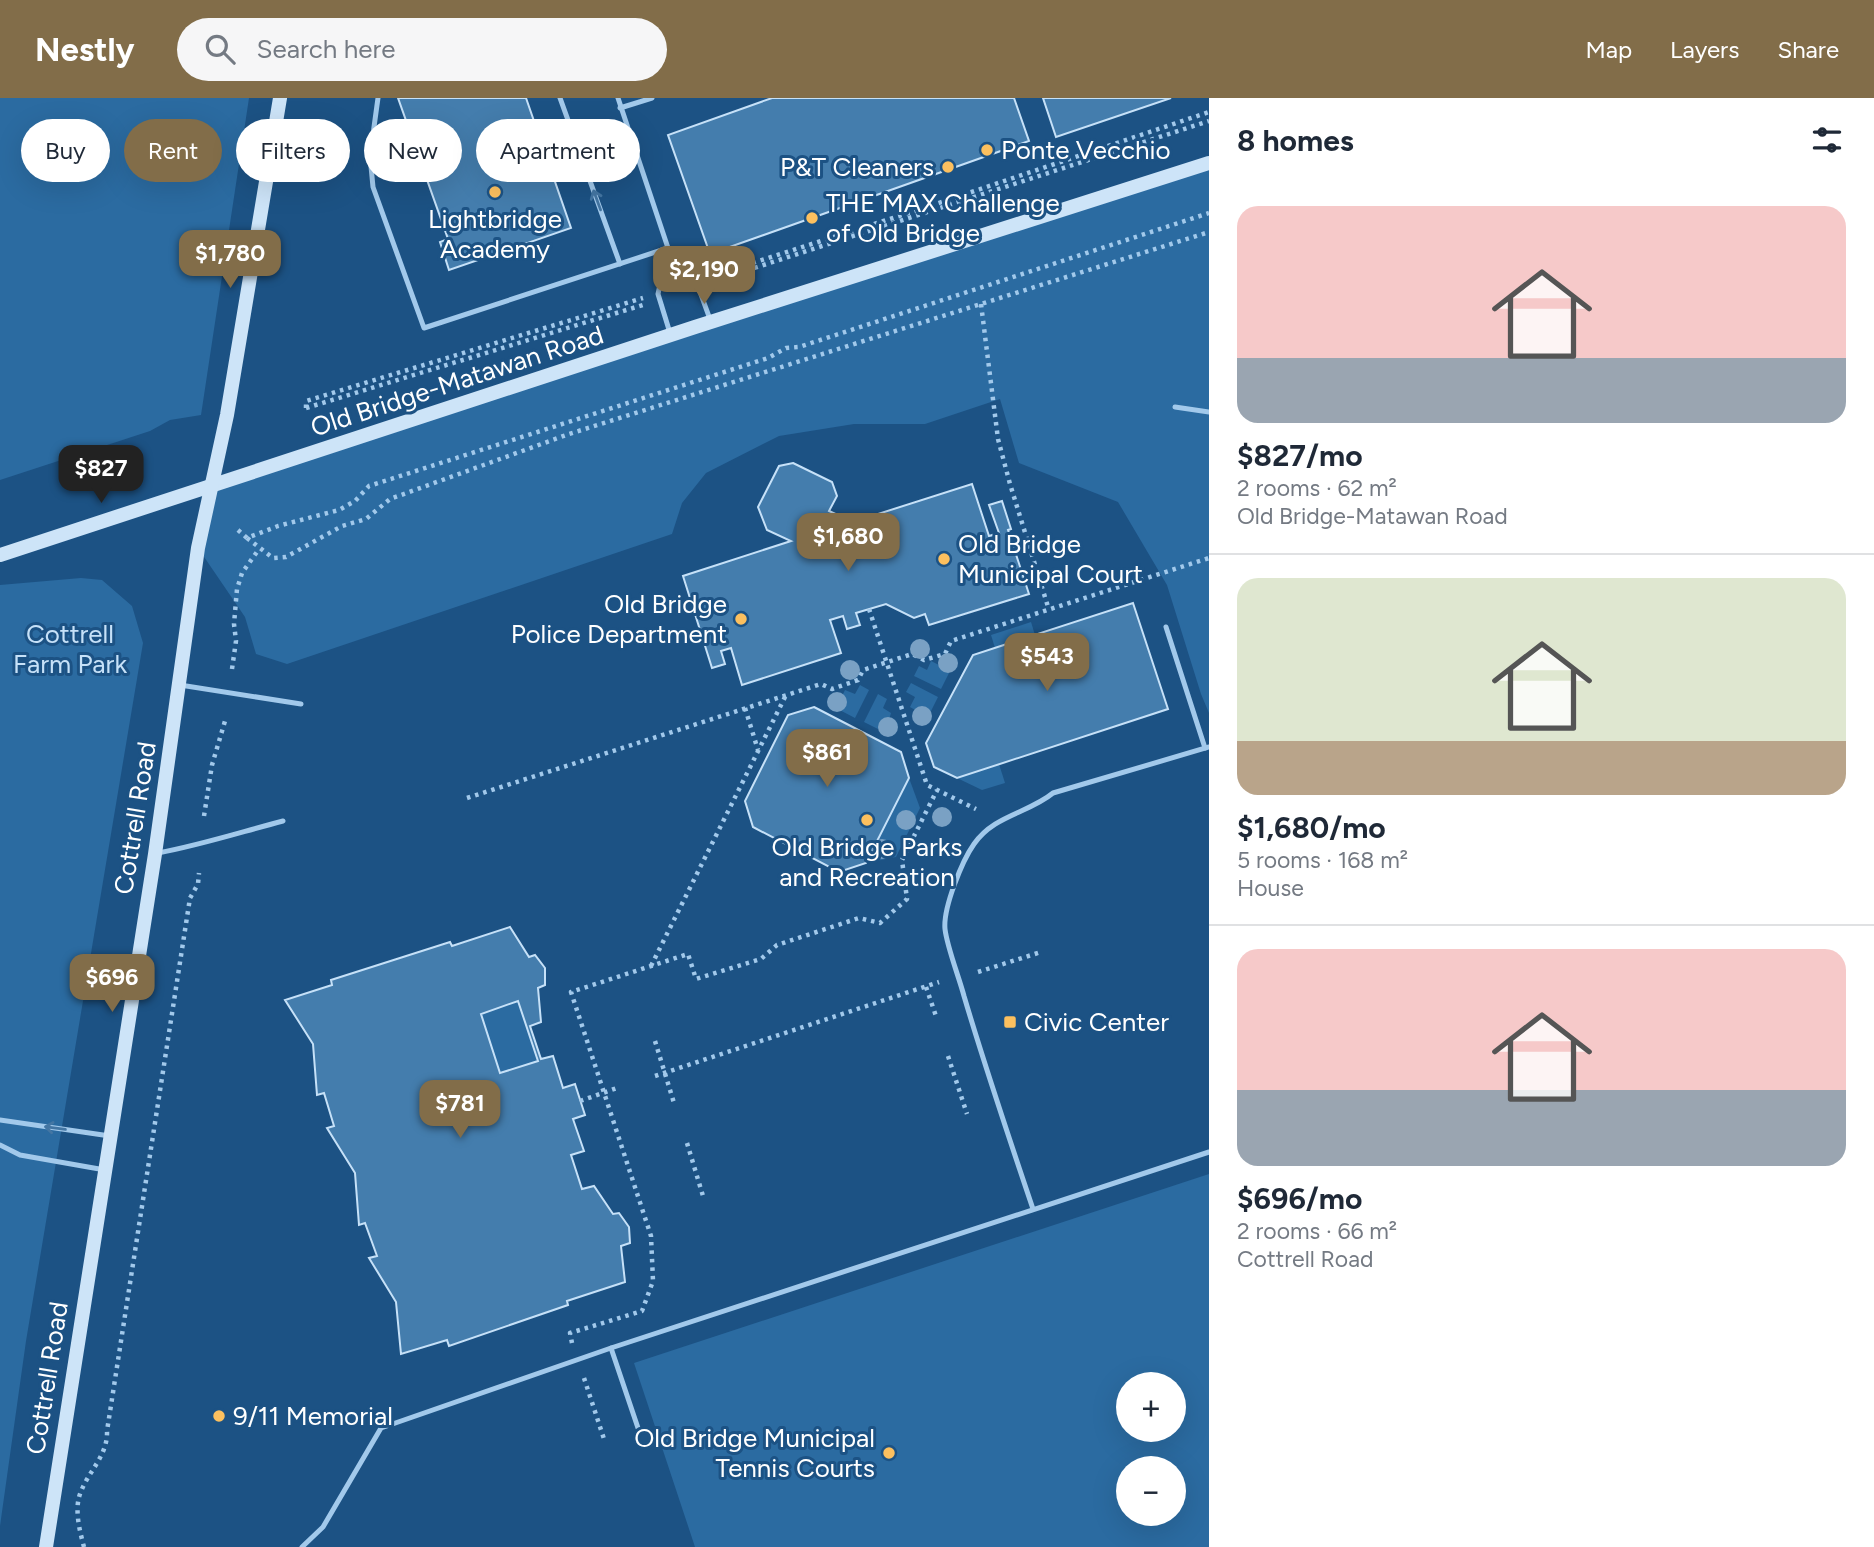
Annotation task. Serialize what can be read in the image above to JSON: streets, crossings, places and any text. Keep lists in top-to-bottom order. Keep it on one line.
{"streets":{"street":["Old Bridge-Matawan Road","Cottrell Road"]},"crossings":[["Old Bridge-Matawan Road","Cottrell Road"]],"parks":["Cottrell Farm Park"],"places":{"other":["Ponte Vecchio","P&T Cleaners","Lightbridge Academy","THE MAX Challenge of Old Bridge","Old Bridge Municipal Court","Old Bridge Police Department","Old Bridge Parks and Recreation","9/11 Memorial","Old Bridge Municipal Tennis Courts"],"transit":["Civic Center"]},"page":{"header":"Nestly","search":"Search here","nav":["Map","Layers","Share"],"heading":"8 homes","chip":["Buy","Rent","Filters","New","Apartment"],"list":[{"name":"$827/mo","note":"2 rooms · 62 m² · Old Bridge-Matawan Road"},{"name":"$1,680/mo","note":"5 rooms · 168 m² · House"},{"name":"$696/mo","note":"2 rooms · 66 m² · Cottrell Road"}],"price":["$1,780","$2,190","$827","$1,680","$543","$861","$696","$781"],"map_buttons":["+","−"]}}
